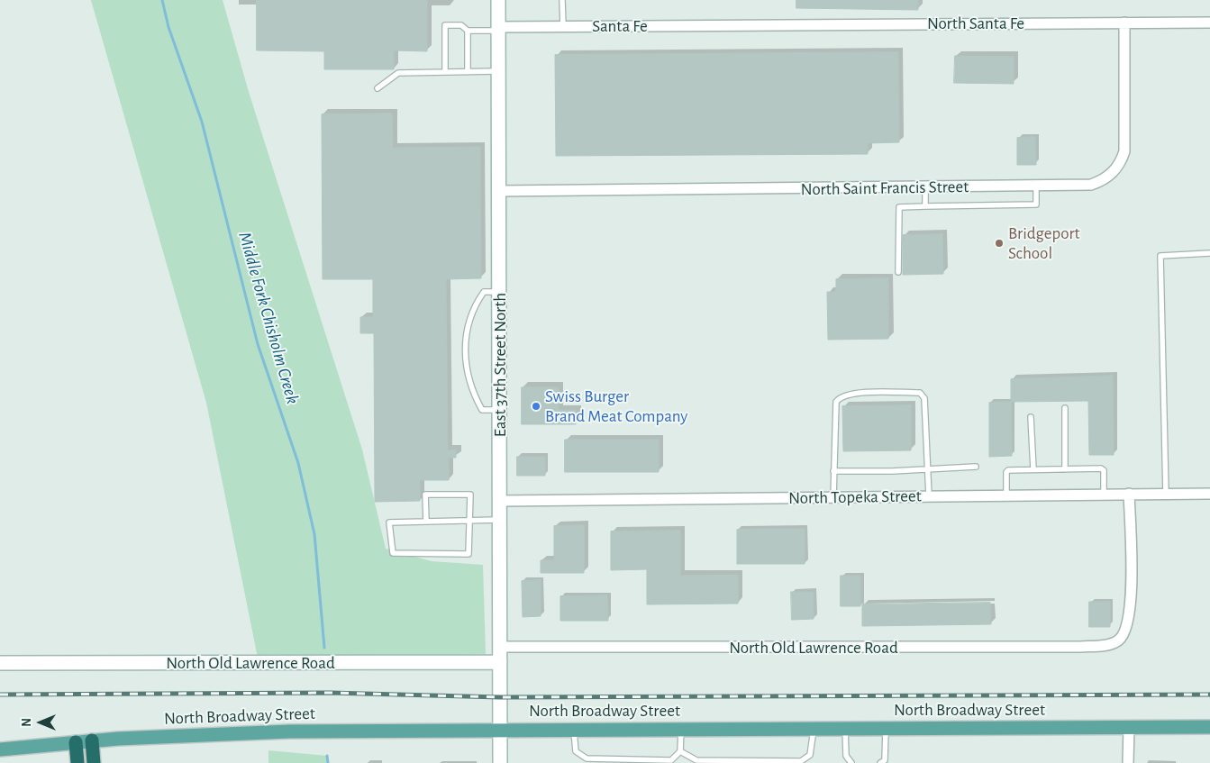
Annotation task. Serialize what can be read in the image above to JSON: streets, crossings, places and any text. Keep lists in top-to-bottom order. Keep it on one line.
{"streets":{"main road":["East 37th Street North","North Old Lawrence Road","North Broadway Street"],"street":["North Santa Fe","Santa Fe","North Saint Francis Street","North Topeka Street"]},"crossings":[["North Santa Fe","Santa Fe"],["North Santa Fe","North Saint Francis Street"],["Santa Fe","East 37th Street North"],["North Saint Francis Street","East 37th Street North"],["East 37th Street North","North Topeka Street"],["East 37th Street North","North Old Lawrence Road"],["East 37th Street North","North Broadway Street"],["North Topeka Street","North Old Lawrence Road"]],"water":["Middle Fork Chisholm Creek"],"places":["Bridgeport School","Swiss Burger Brand Meat Company"],"north":"left"}
